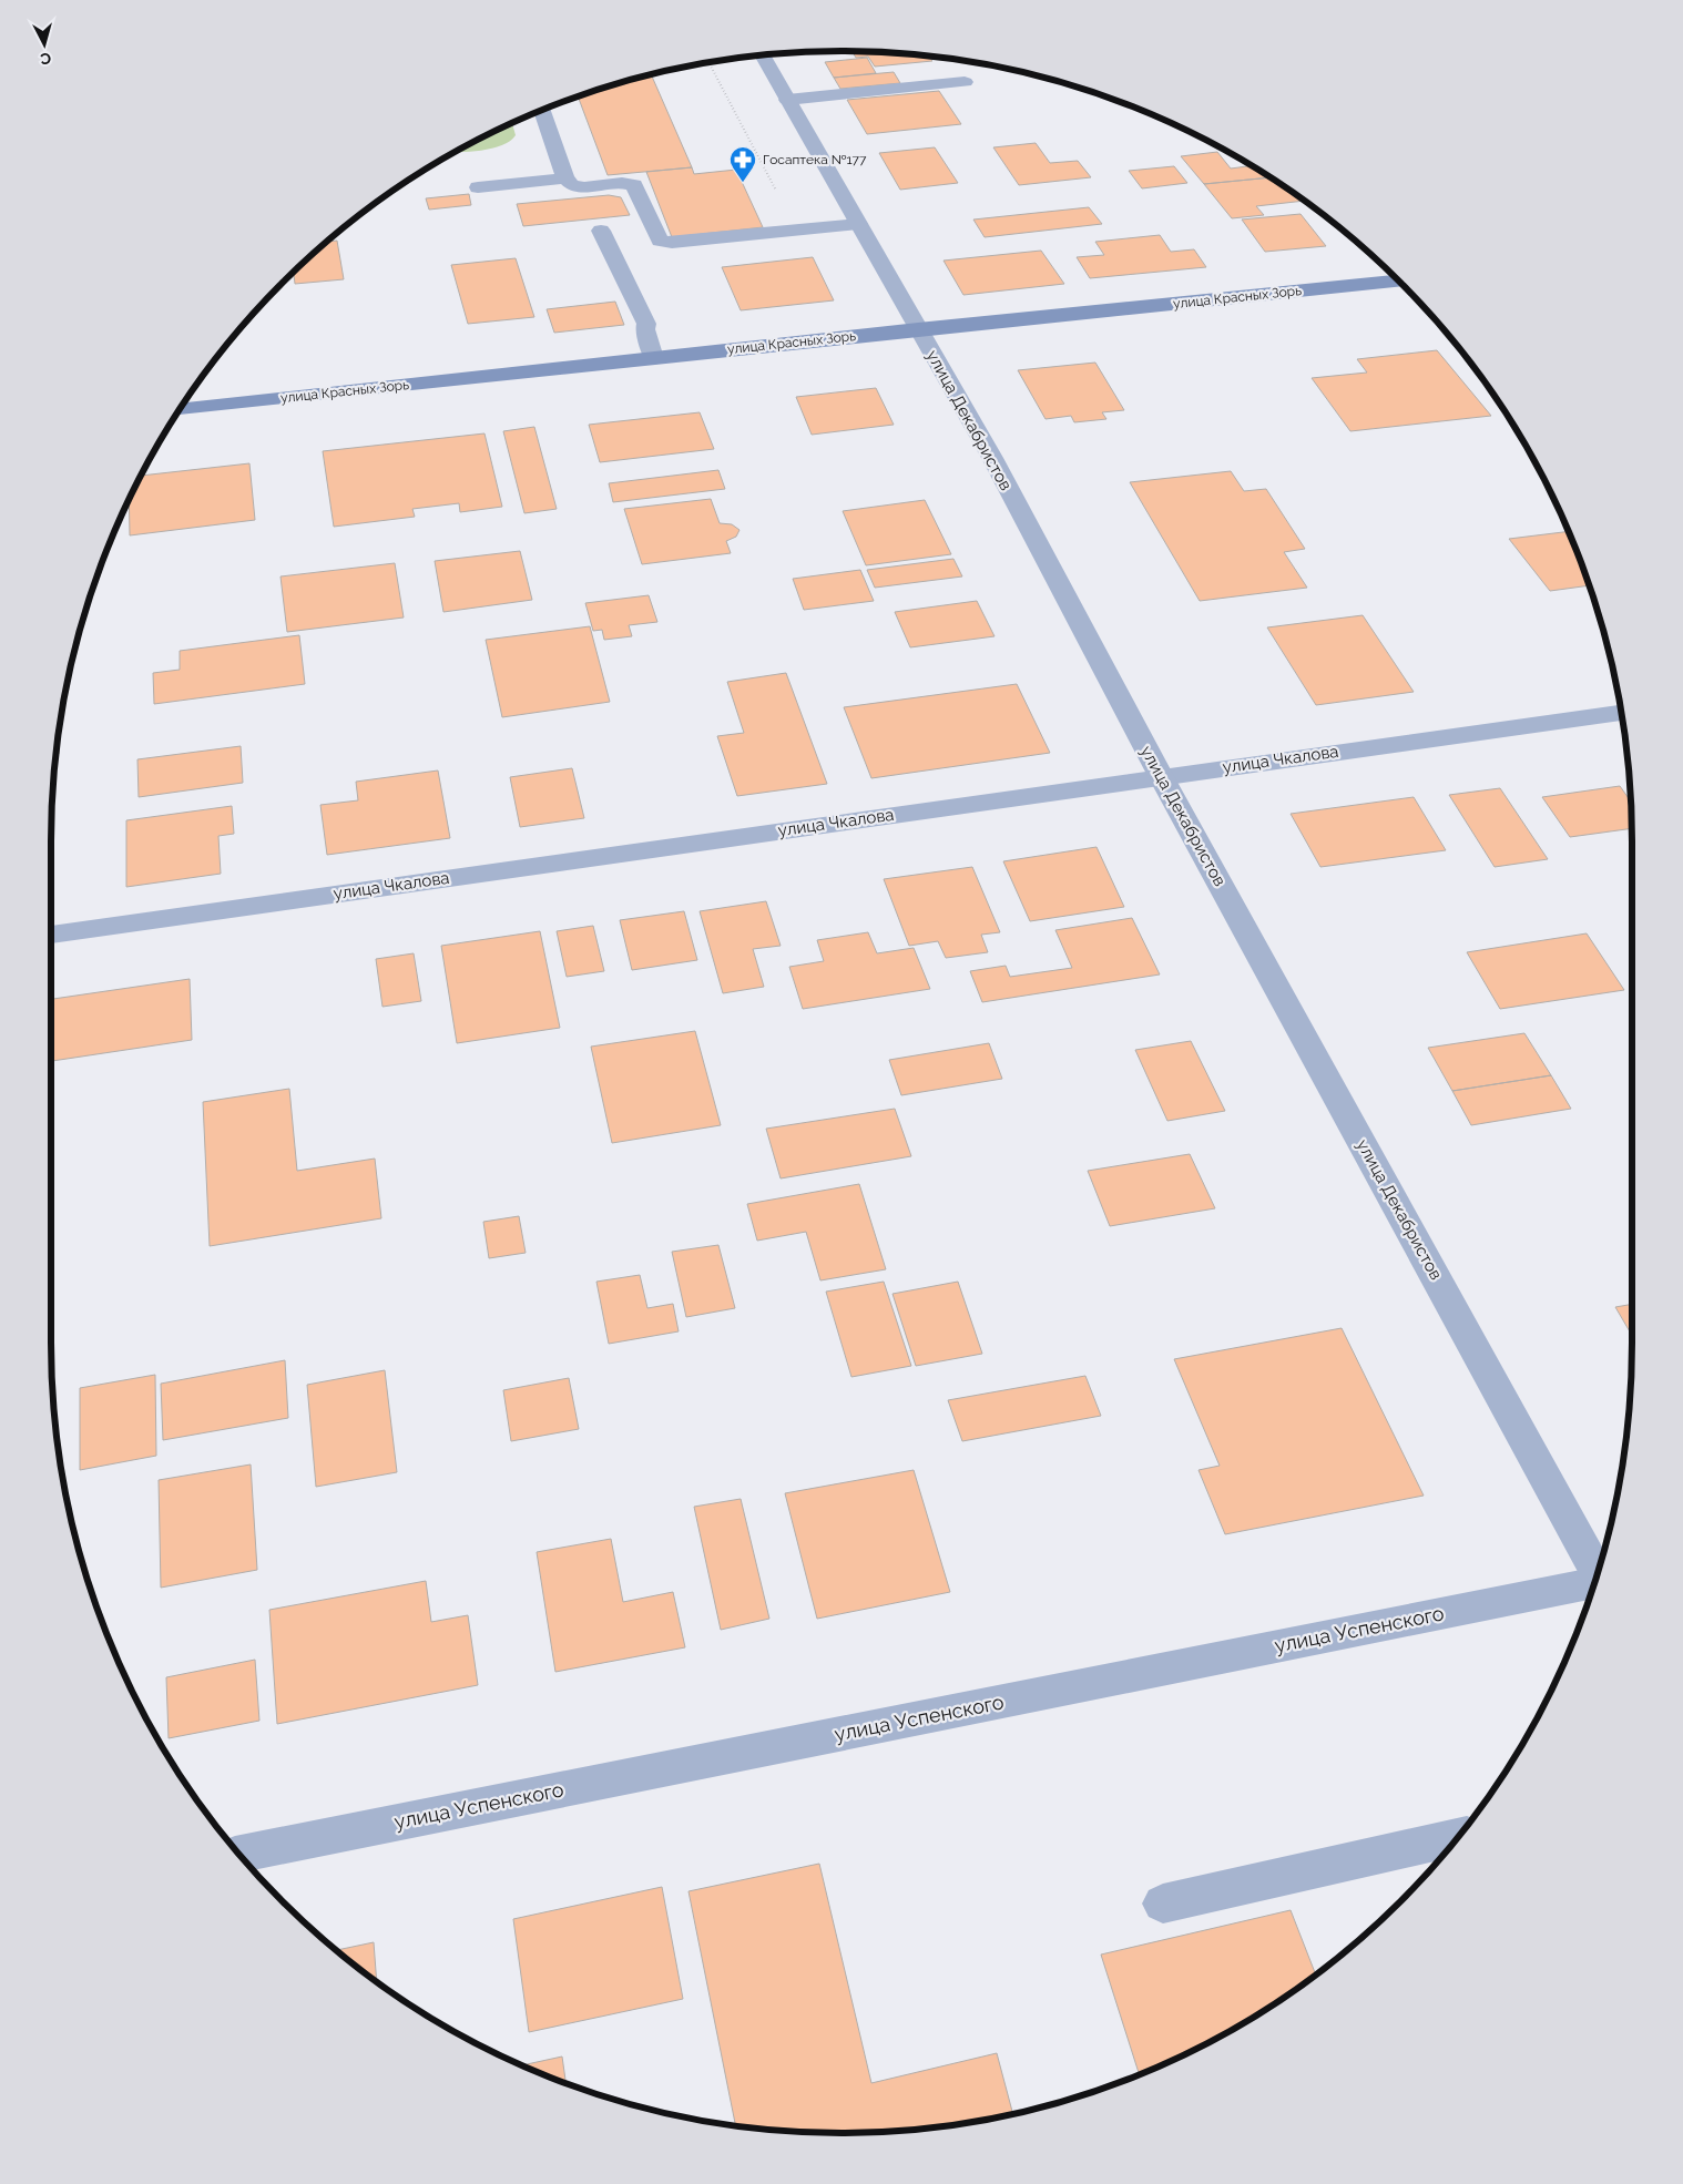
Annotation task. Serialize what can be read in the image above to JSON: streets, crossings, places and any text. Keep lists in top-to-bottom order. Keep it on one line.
{"streets":{"main road":["улица Красных Зорь"],"street":["улица Декабристов","улица Чкалова","улица Успенского"]},"crossings":[["улица Красных Зорь","улица Декабристов"],["улица Декабристов","улица Чкалова"]],"places":{"pharmacy":["Госаптека №177"]},"north":"bottom"}
